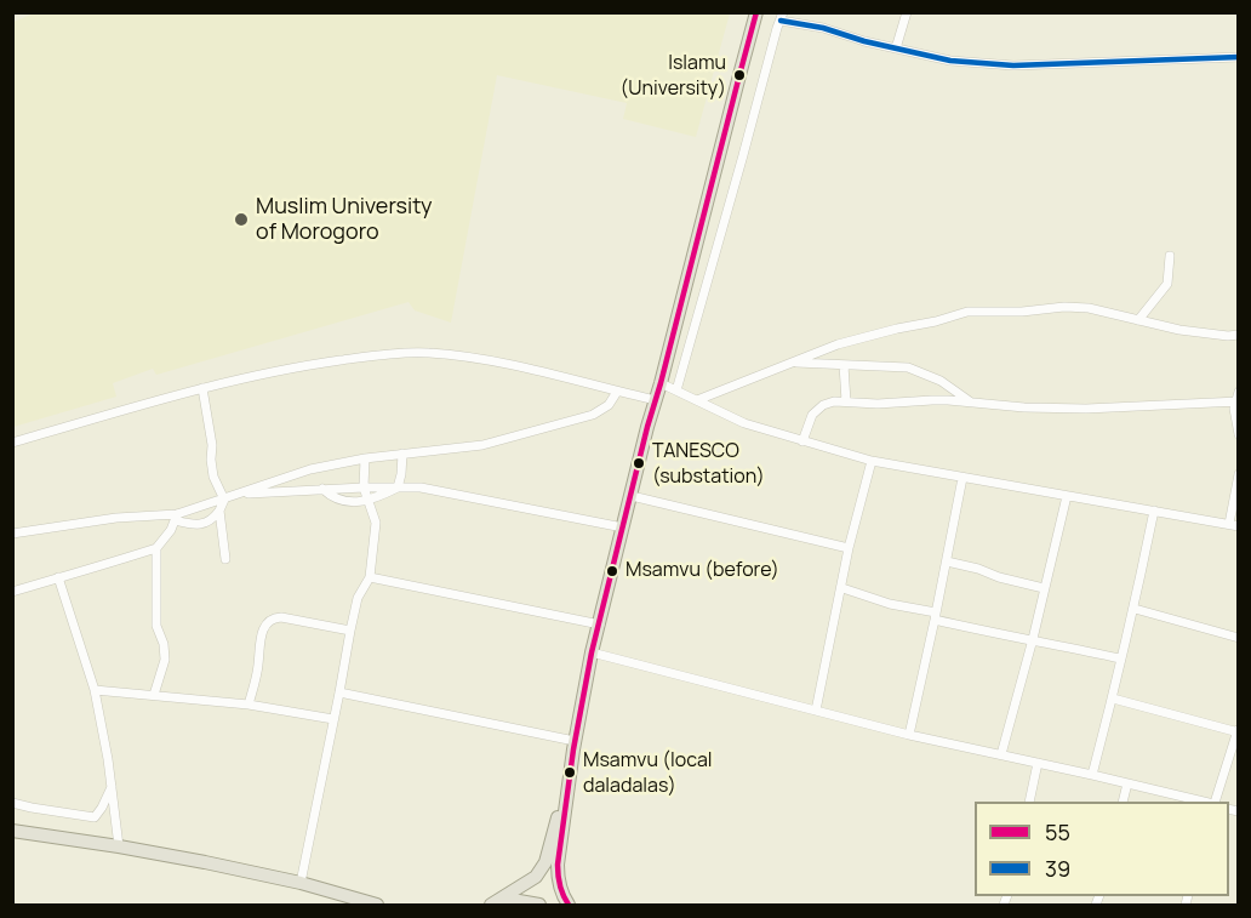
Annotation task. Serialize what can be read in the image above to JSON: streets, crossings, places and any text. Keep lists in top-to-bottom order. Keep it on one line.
{"places":["Islamu (University)","Muslim University of Morogoro","TANESCO (substation)","Msamvu (before)","Msamvu (local daladalas)"],"lines":["transit line 55","transit line 39"],"legend":["55","39"]}
